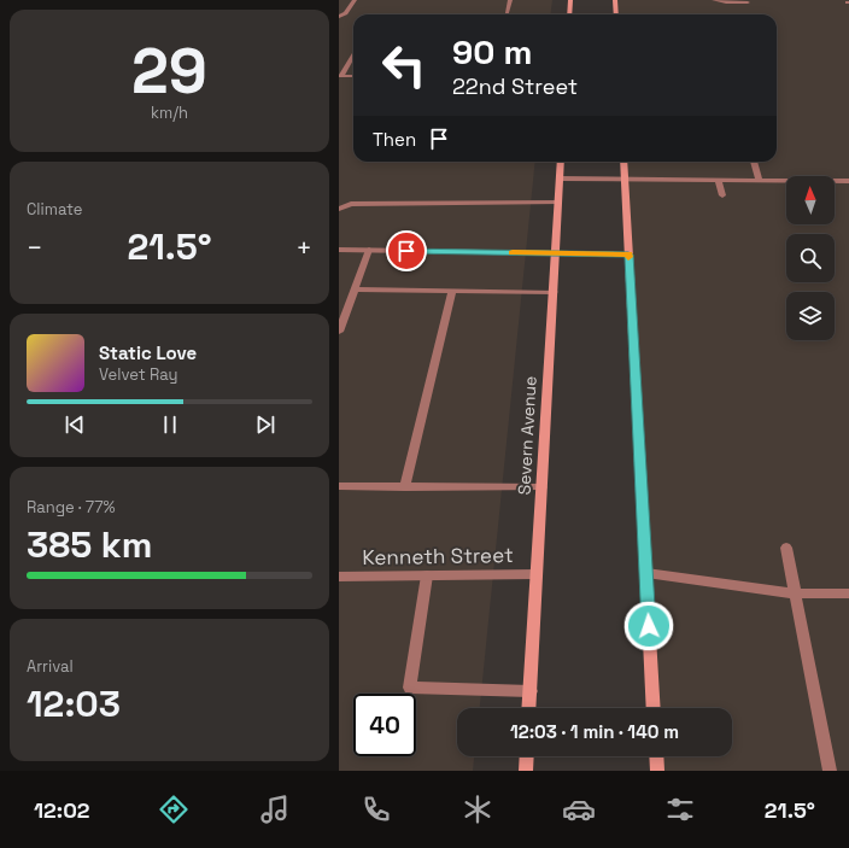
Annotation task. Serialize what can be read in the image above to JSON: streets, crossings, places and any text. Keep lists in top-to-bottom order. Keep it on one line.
{"streets":{"street":["Severn Avenue","Kenneth Street"]},"crossings":[["Severn Avenue","Kenneth Street"]],"north":"top","page":{"tile":[["29","km/h"],"Climate",["Range · 77%","385 km"],["Arrival","12:03"]],"turn":["90 m","22nd Street"],"then":"Then","heat":["−","21.5°","+"],"song":["Static Love","Velvet Ray"],"limit":"40","trip":"12:03 · 1 min · 140 m","tabs":["12:02","21.5°"]}}
